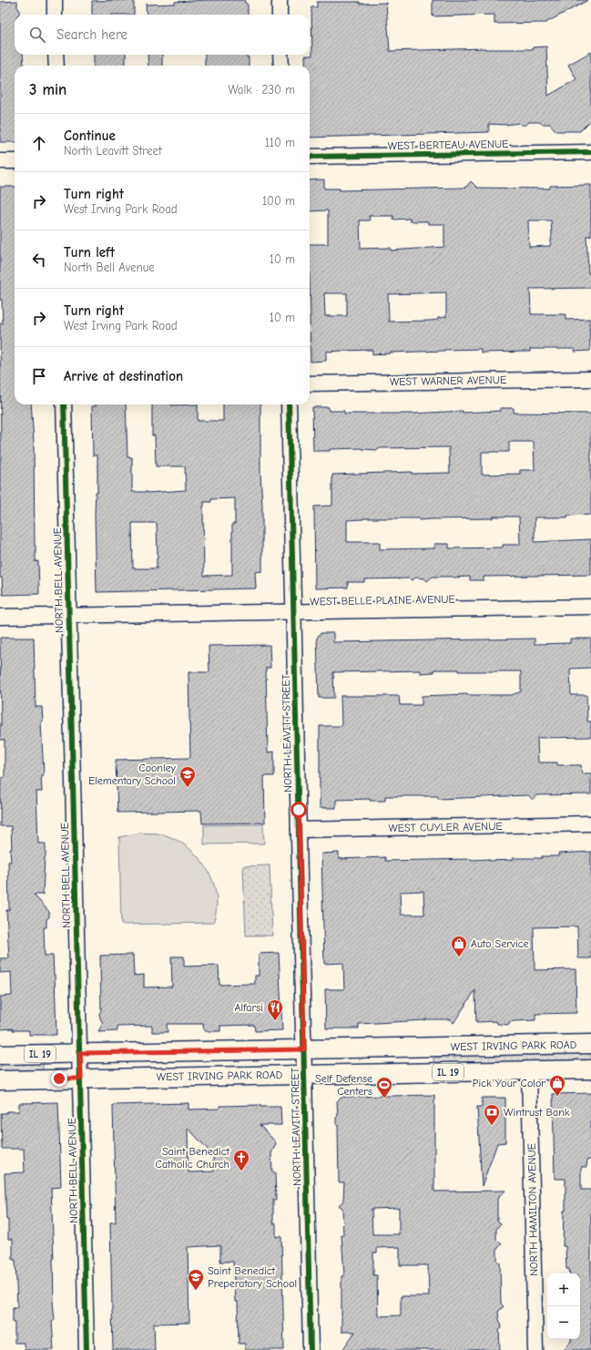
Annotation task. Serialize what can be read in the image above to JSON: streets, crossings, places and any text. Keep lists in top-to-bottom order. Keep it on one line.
{"streets":{"main road":["WEST IRVING PARK ROAD","IL 19"],"street":["WEST BERTEAU AVENUE","WEST WARNER AVENUE","NORTH BELL AVENUE","WEST BELLE PLAINE AVENUE","NORTH LEAVITT STREET","WEST CUYLER AVENUE","NORTH HAMILTON AVENUE"]},"crossings":[["NORTH BELL AVENUE","WEST BELLE PLAINE AVENUE"],["NORTH BELL AVENUE","WEST IRVING PARK ROAD"],["WEST BELLE PLAINE AVENUE","NORTH LEAVITT STREET"],["NORTH LEAVITT STREET","WEST CUYLER AVENUE"],["NORTH LEAVITT STREET","WEST IRVING PARK ROAD"],["WEST IRVING PARK ROAD","NORTH HAMILTON AVENUE"]],"places":{"school or university":["Coonley Elementary School","Saint Benedict Preperatory School"],"shop":["Auto Service","Pick Your Color"],"restaurant":["Alfarsi"],"sports":["Self Defense Centers"],"bank":["Wintrust Bank"],"church":["Saint Benedict Catholic Church"]},"page":{"search":"Search here","heading":["3 min","Walk · 230 m"],"list":[["Continue","North Leavitt Street","110 m"],["Turn right","West Irving Park Road","100 m"],["Turn left","North Bell Avenue","10 m"],["Turn right","West Irving Park Road","10 m"],"Arrive at destination"],"map_buttons":["+","−"]}}
